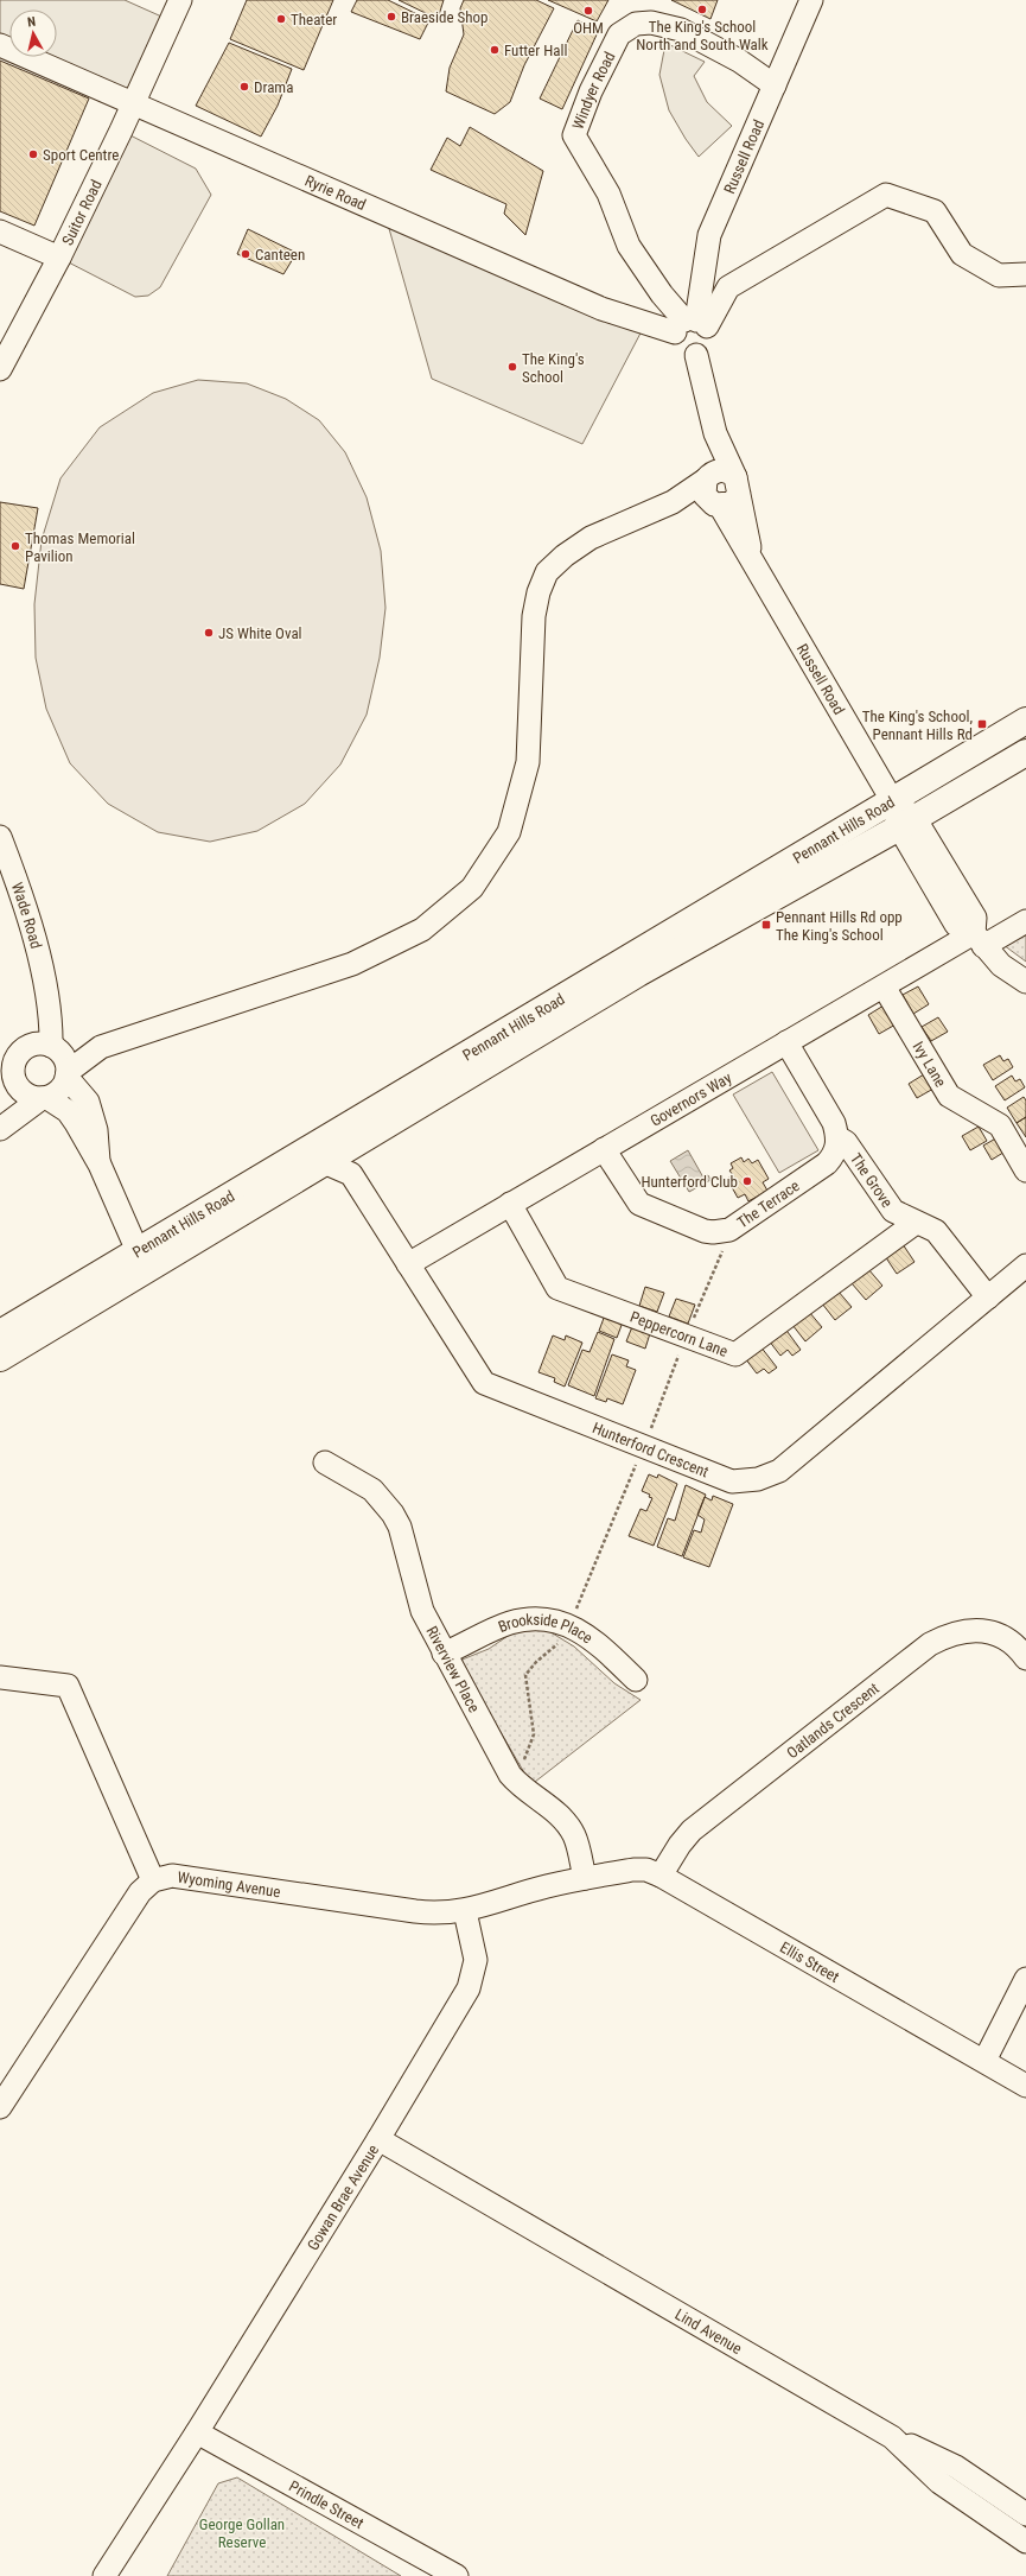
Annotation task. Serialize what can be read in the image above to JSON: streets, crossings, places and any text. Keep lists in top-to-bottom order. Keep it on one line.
{"streets":{"highway":["Pennant Hills Road"],"street":["Windyer Road","Russell Road","Ryrie Road","Suitor Road","Wade Road","Ivy Lane","Governors Way","The Grove","The Terrace","Peppercorn Lane","Hunterford Crescent","Brookside Place","Riverview Place","Oatlands Crescent","Wyoming Avenue","Ellis Street","Gowan Brae Avenue","Lind Avenue","Prindle Street"]},"crossings":[["Windyer Road","Russell Road"],["Windyer Road","Ryrie Road"],["Russell Road","Ryrie Road"],["Russell Road","Pennant Hills Road"],["Ryrie Road","Suitor Road"],["Pennant Hills Road","Hunterford Crescent"],["Ivy Lane","Governors Way"],["Governors Way","The Terrace"],["Governors Way","Peppercorn Lane"],["Governors Way","Hunterford Crescent"],["The Grove","The Terrace"],["The Grove","Peppercorn Lane"],["The Grove","Hunterford Crescent"],["Brookside Place","Riverview Place"],["Riverview Place","Ellis Street"],["Oatlands Crescent","Ellis Street"],["Wyoming Avenue","Gowan Brae Avenue"],["Gowan Brae Avenue","Lind Avenue"],["Gowan Brae Avenue","Prindle Street"]],"parks":["George Gollan Reserve"],"places":{"other":["The King's School North and South Walk","OHM","Braeside Shop","Theater","Futter Hall","Drama","Sport Centre","Canteen","The King's School","Thomas Memorial Pavilion","JS White Oval","Hunterford Club"],"transit":["The King's School, Pennant Hills Rd","Pennant Hills Rd opp The King's School"]},"north":"top"}
